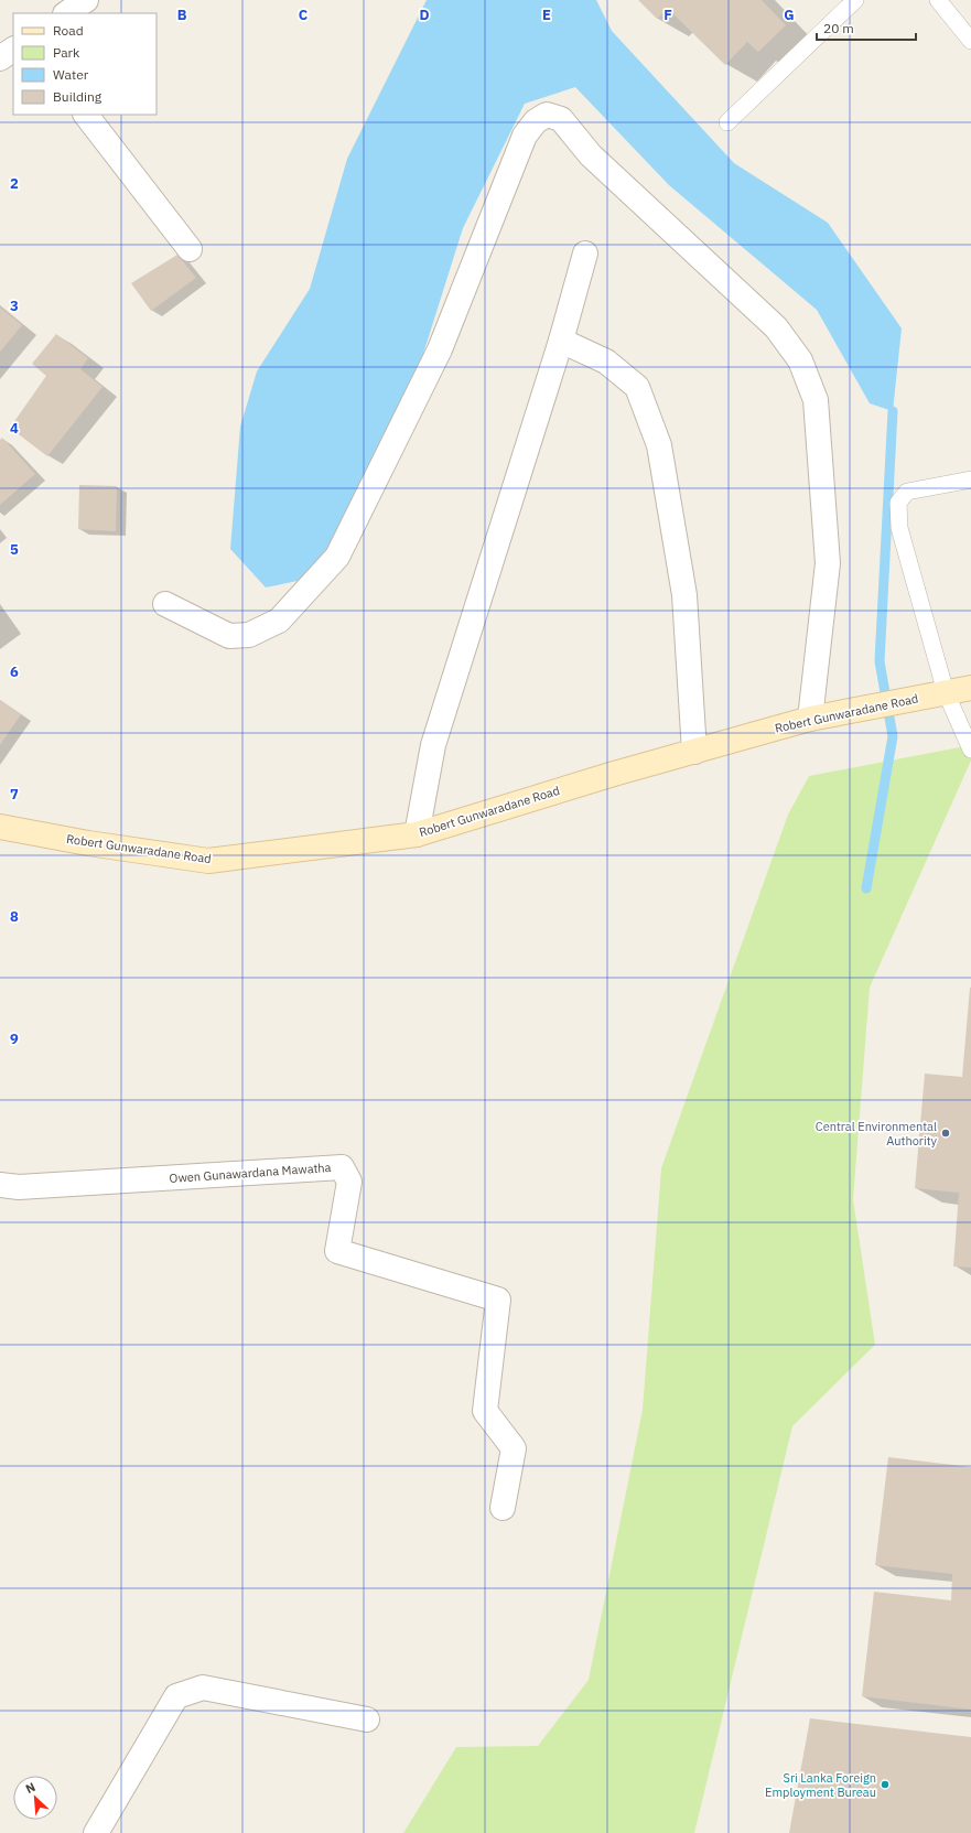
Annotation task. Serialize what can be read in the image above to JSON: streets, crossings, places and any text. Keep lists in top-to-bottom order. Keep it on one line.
{"streets":{"street":["Robert Gunwaradane Road","Owen Gunawardana Mawatha"]},"places":["Central Environmental Authority","Sri Lanka Foreign Employment Bureau"],"legend":["Road","Park","Water","Building"],"scale_bar":"20 m","north":"top left","grid":{"columns":["B","C","D","E","F","G"],"rows":["2","3","4","5","6","7","8","9"]}}
